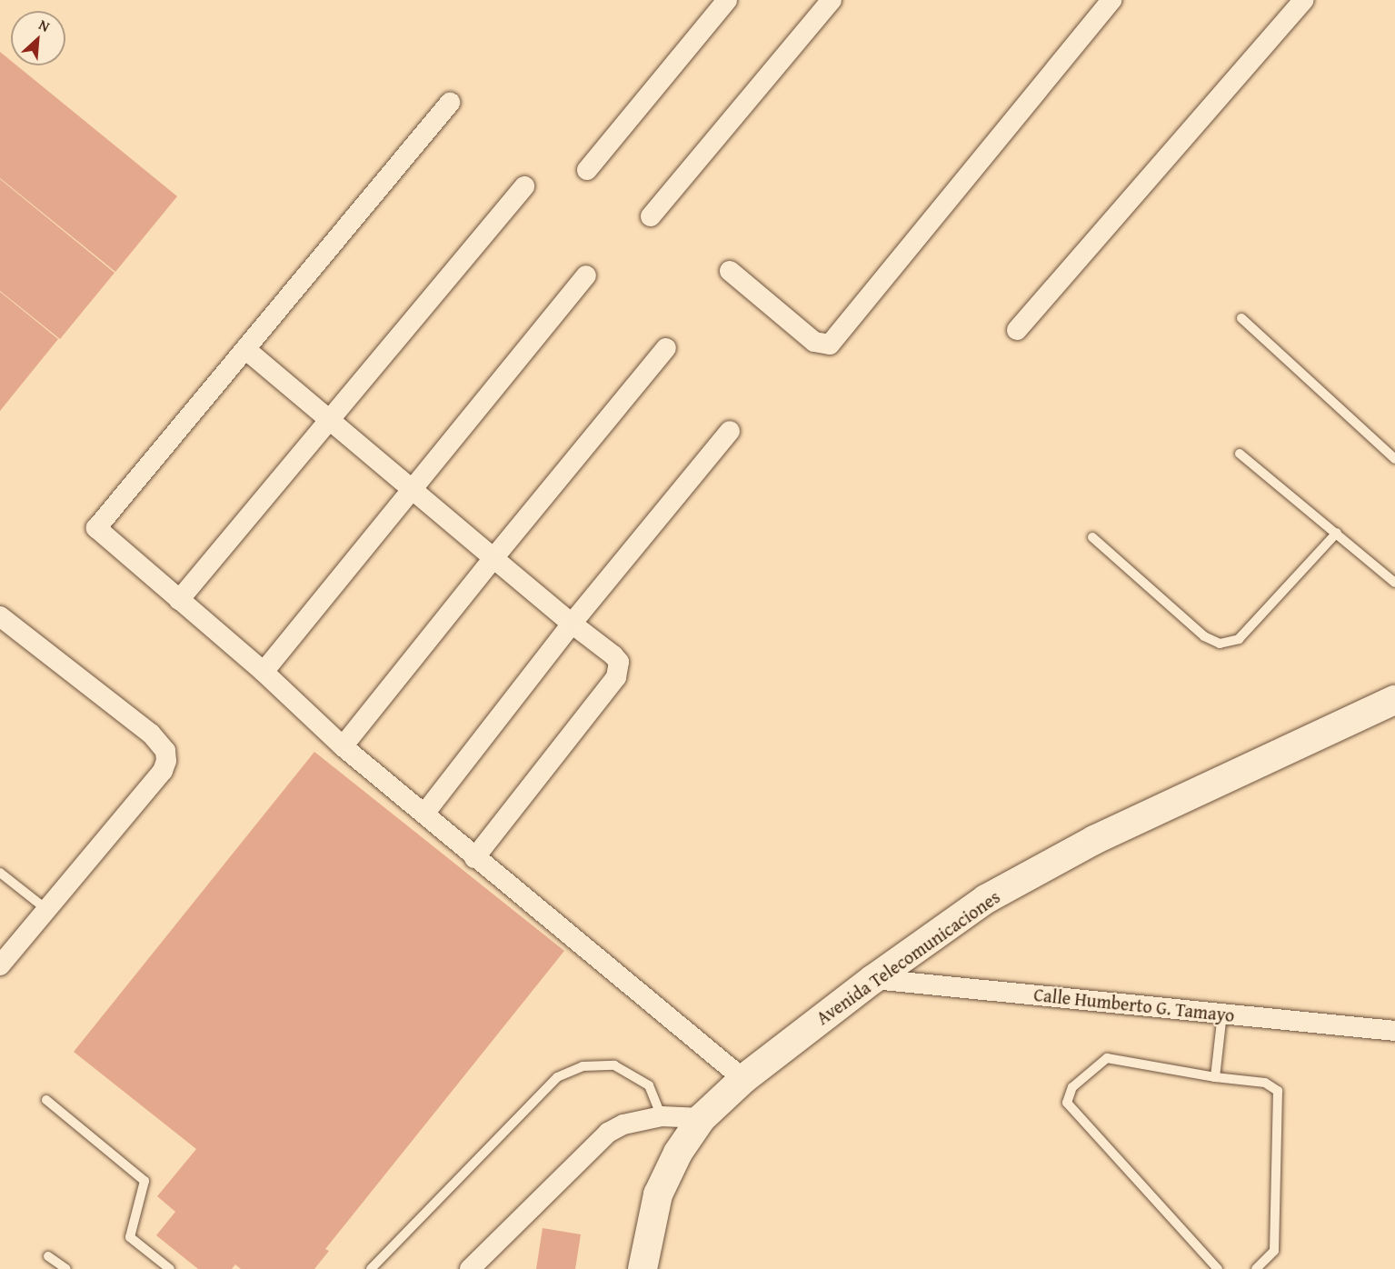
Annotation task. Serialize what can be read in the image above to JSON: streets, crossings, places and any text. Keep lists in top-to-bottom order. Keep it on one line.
{"streets":{"street":["Avenida Telecomunicaciones","Calle Humberto G. Tamayo"]},"crossings":[["Avenida Telecomunicaciones","Calle Humberto G. Tamayo"]],"north":"top right"}
